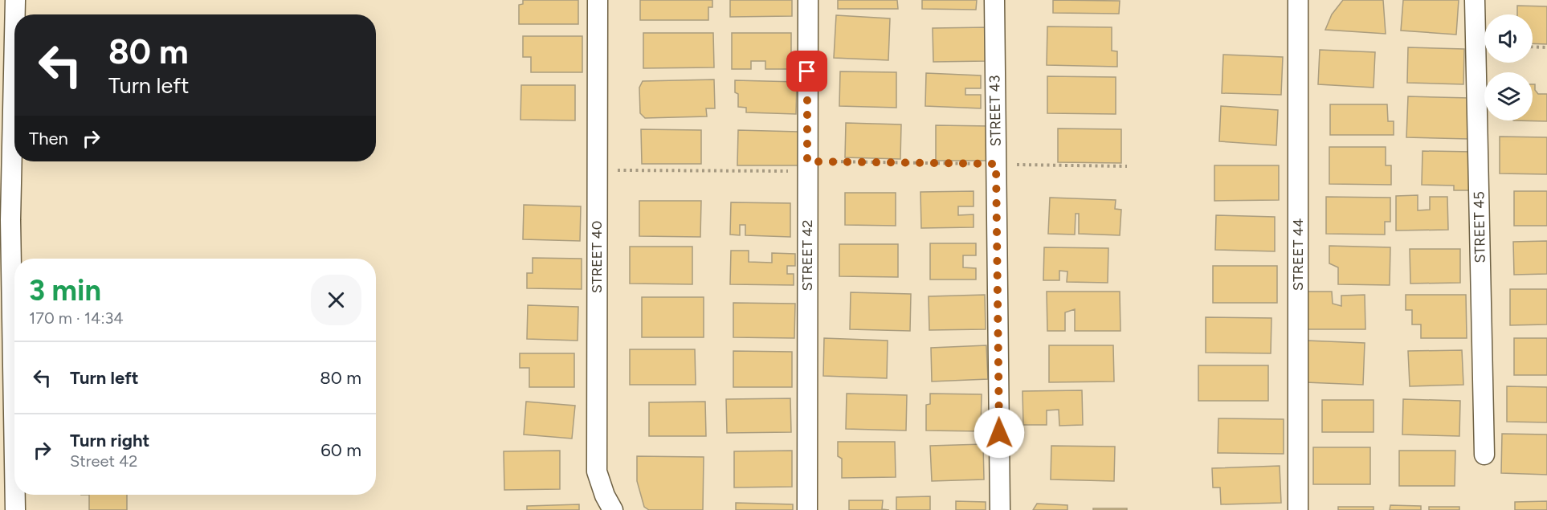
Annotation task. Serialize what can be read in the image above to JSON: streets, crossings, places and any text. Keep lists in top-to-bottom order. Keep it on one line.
{"streets":{"street":["STREET 43","STREET 45","STREET 44","STREET 42","STREET 40"]},"page":{"turn":["80 m","Turn left"],"then":"Then","heading":["3 min","170 m · 14:34"],"list":[{"name":"Turn left","value":"80 m"},{"name":"Turn right","note":"Street 42","value":"60 m"}]}}
